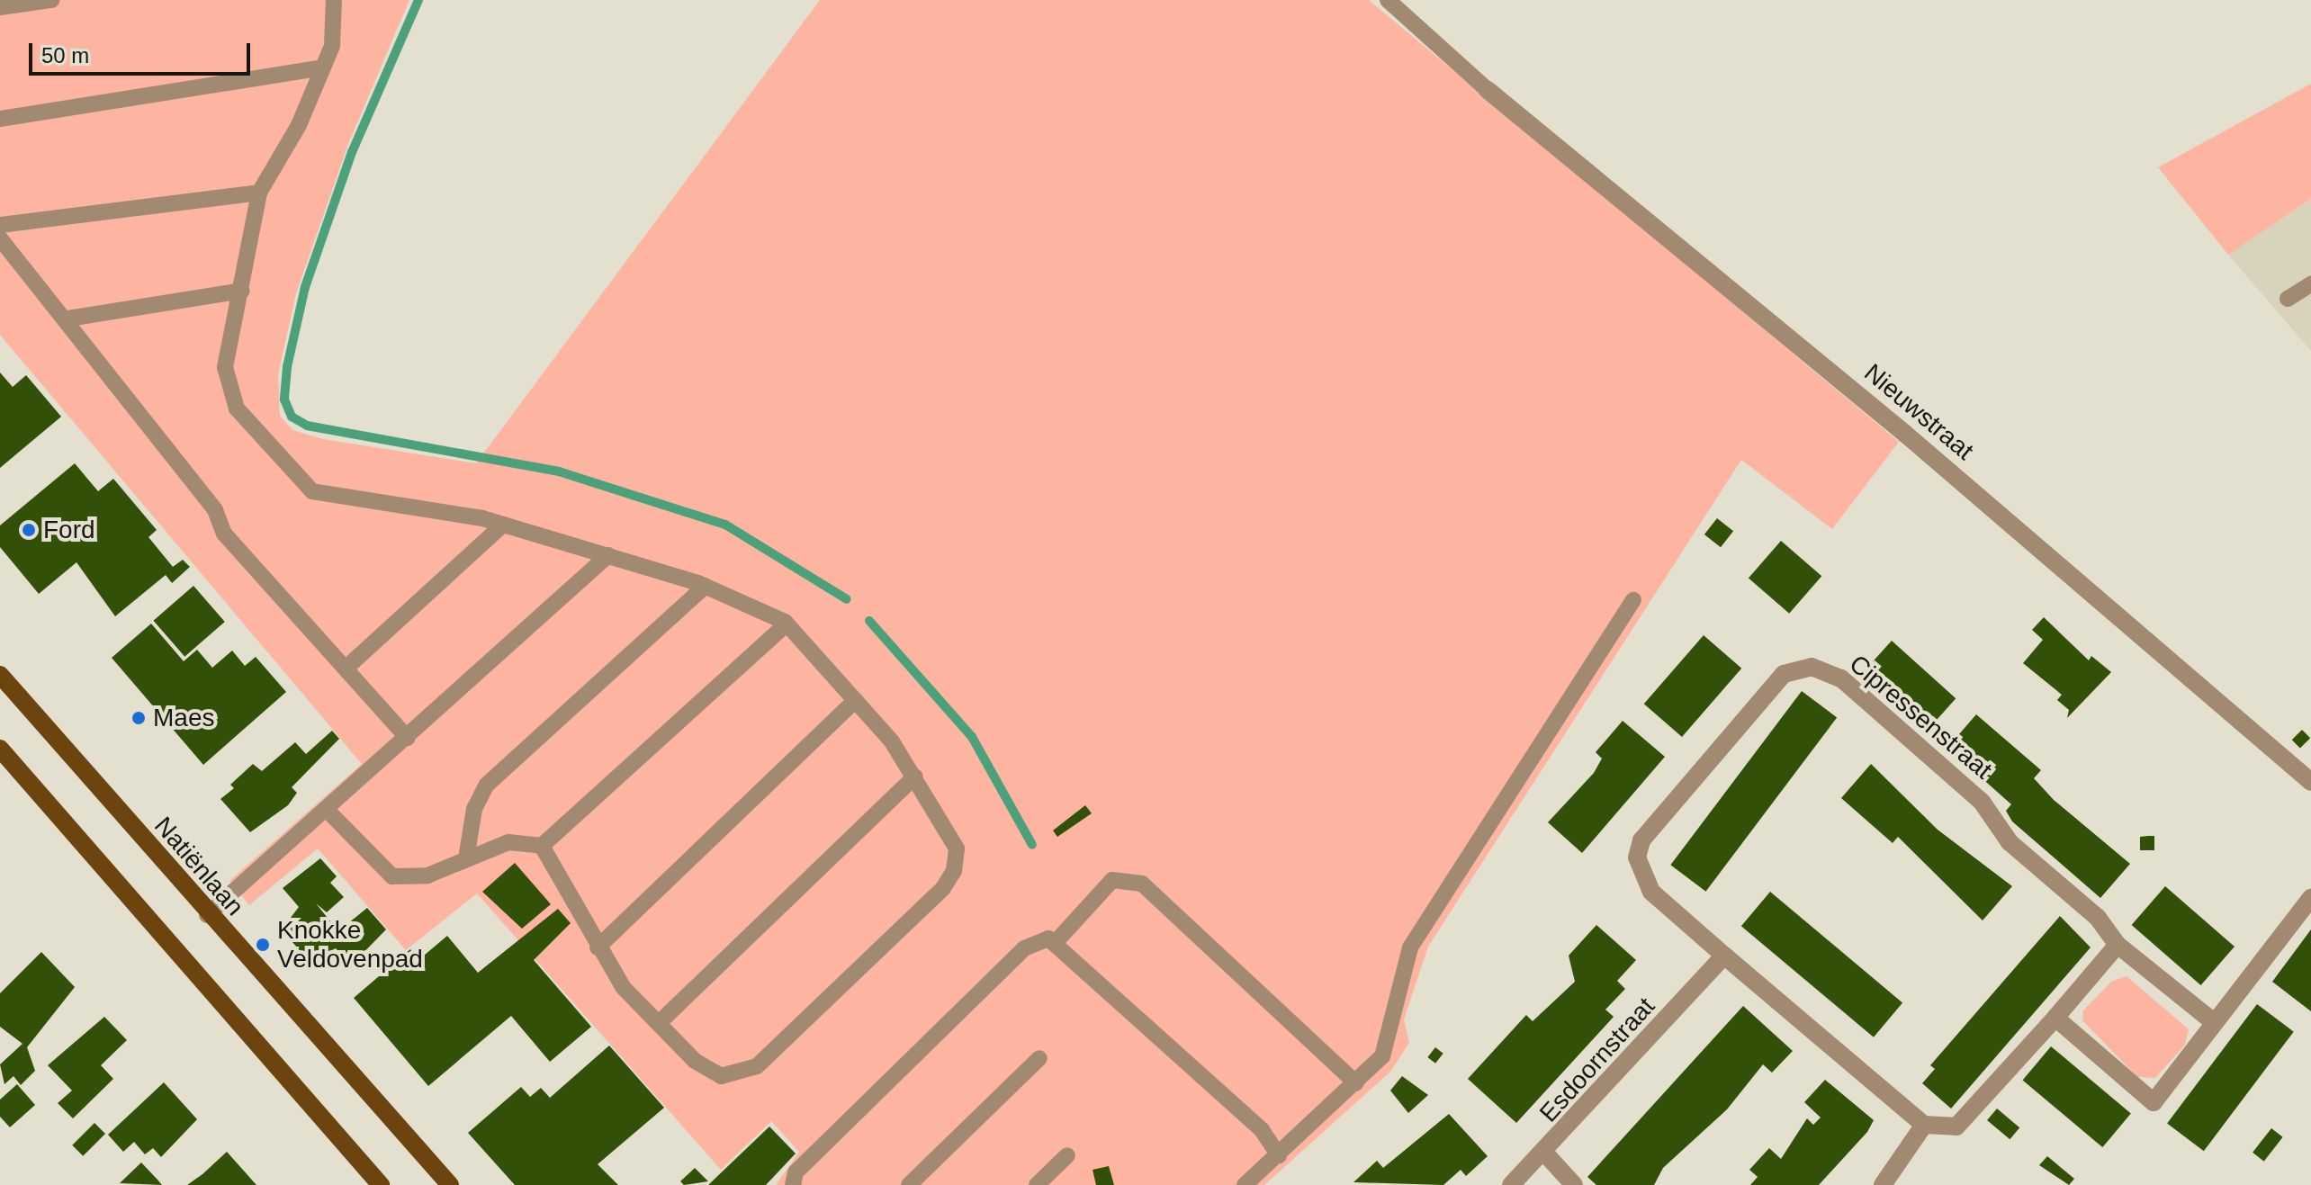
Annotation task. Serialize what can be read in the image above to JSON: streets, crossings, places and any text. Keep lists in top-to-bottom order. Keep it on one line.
{"streets":{"main road":["Natiënlaan"],"street":["Nieuwstraat","Cipressenstraat","Esdoornstraat"]},"crossings":[["Cipressenstraat","Esdoornstraat"]],"places":["Ford","Maes","Knokke Veldovenpad"],"scale_bar":"50 m"}
